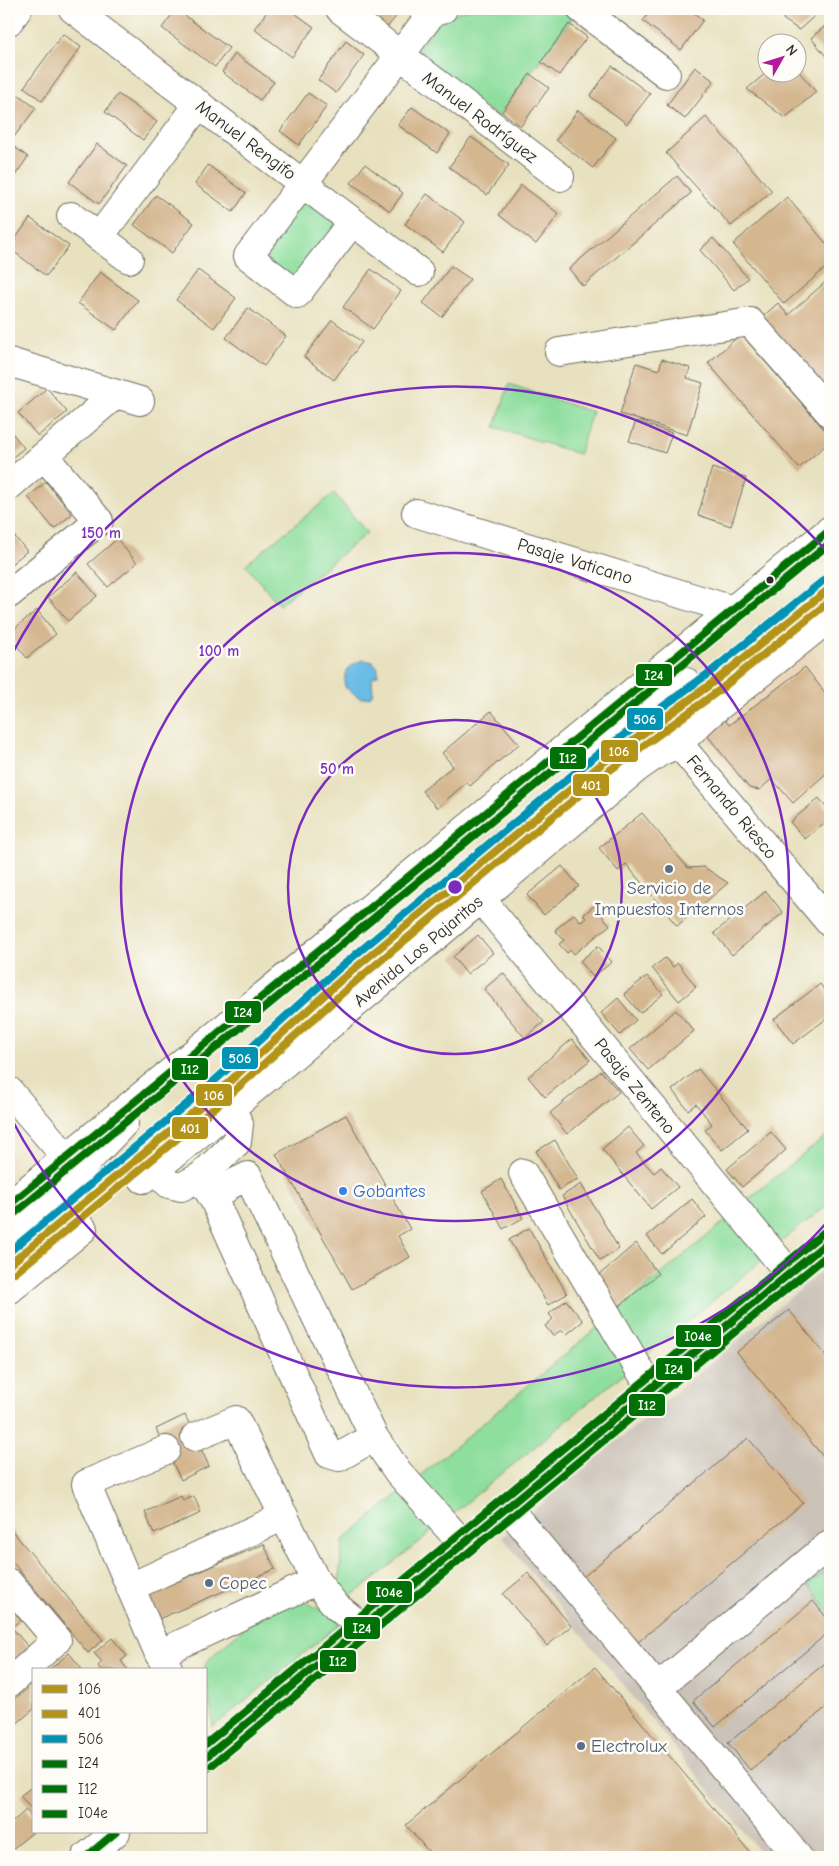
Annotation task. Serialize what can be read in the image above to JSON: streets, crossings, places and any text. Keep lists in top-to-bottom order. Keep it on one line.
{"streets":{"street":["Manuel Rodríguez","Manuel Rengifo","Pasaje Vaticano","Fernando Riesco","Avenida Los Pajaritos","Pasaje Zenteno"]},"crossings":[["Fernando Riesco","Avenida Los Pajaritos"],["Avenida Los Pajaritos","Pasaje Zenteno"]],"places":["Servicio de Impuestos Internos","Gobantes","Copec","Electrolux"],"lines":["transit line I24","transit line I12","transit line 506","transit line 106","transit line 401","transit line I04e"],"legend":["106","401","506","I24","I12","I04e"],"north":"top right","rings":["150 m","100 m","50 m"]}
